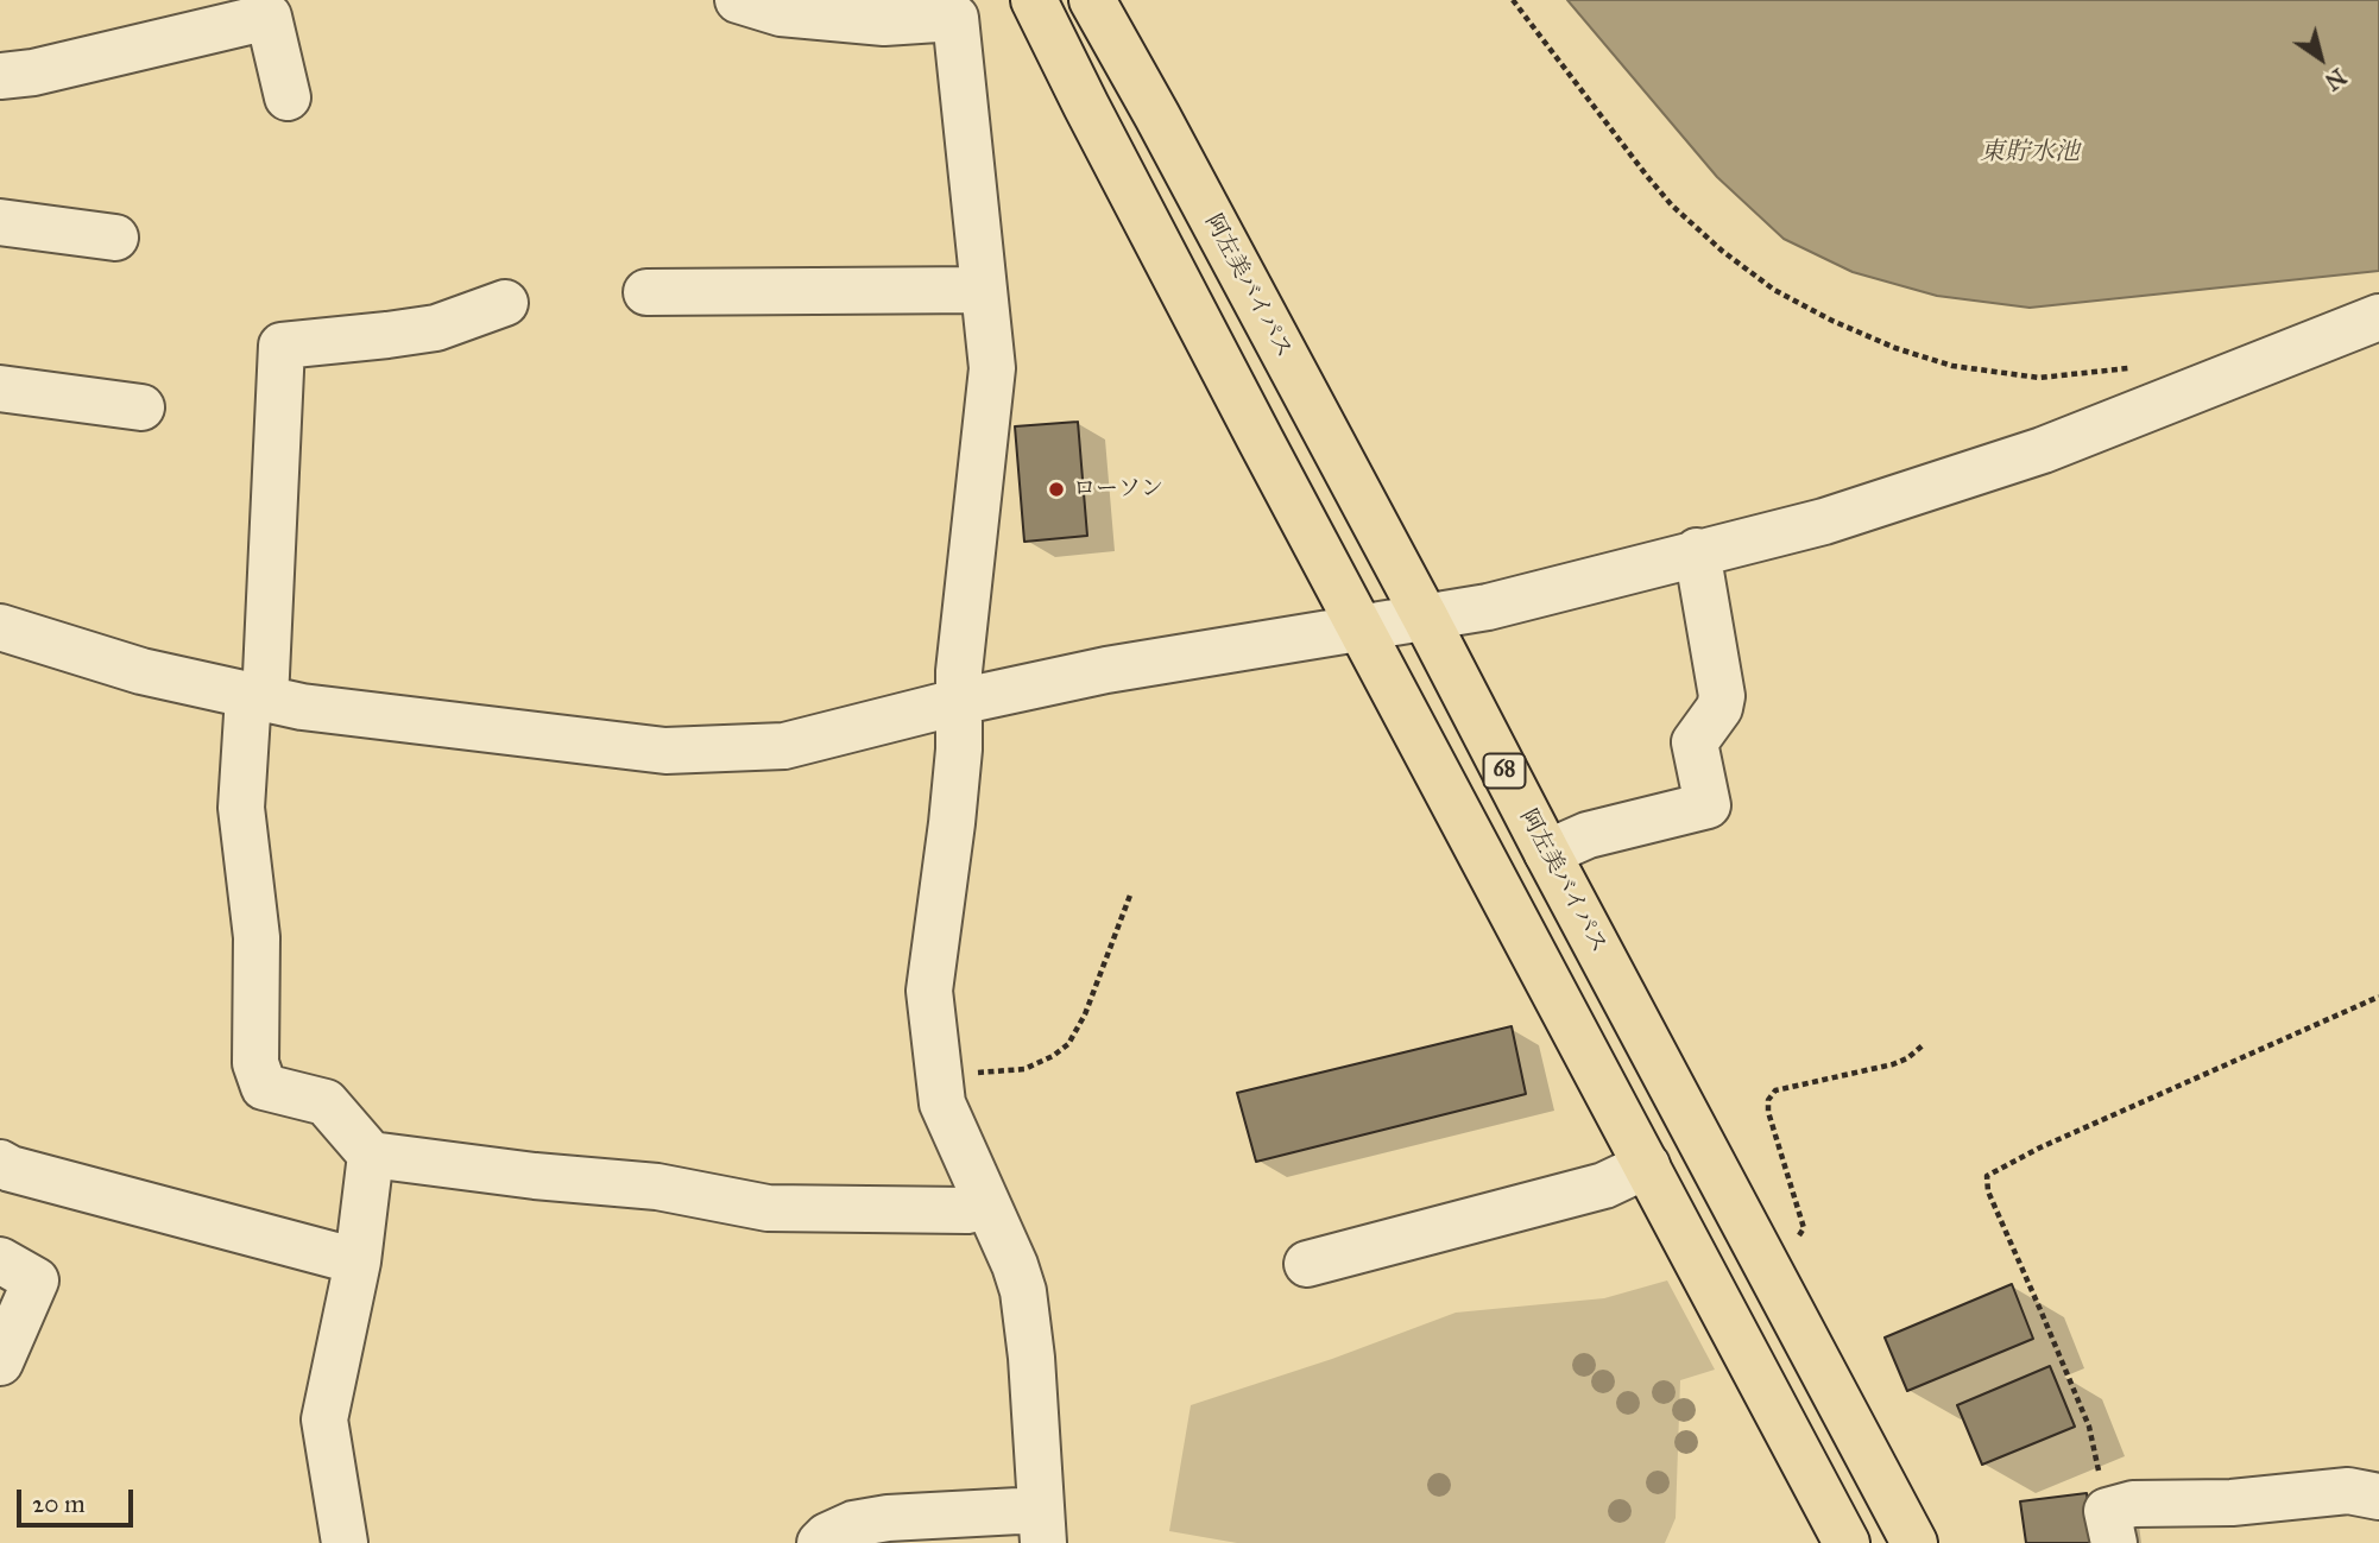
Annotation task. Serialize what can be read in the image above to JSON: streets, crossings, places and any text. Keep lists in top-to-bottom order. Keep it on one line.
{"streets":{"main road":["阿左美バイパス","68"]},"water":["東貯水池"],"places":["ローソン"],"scale_bar":"20 m","north":"bottom right"}
